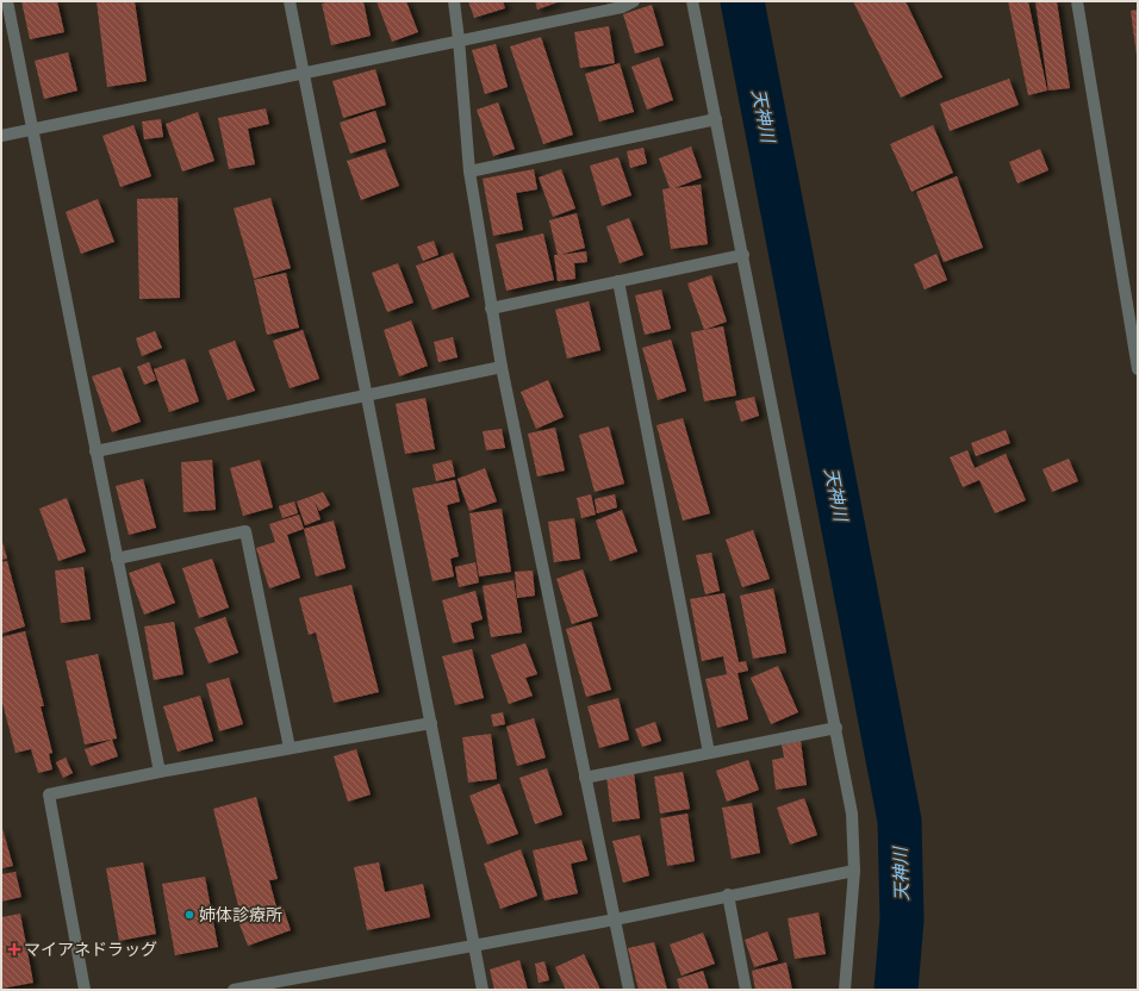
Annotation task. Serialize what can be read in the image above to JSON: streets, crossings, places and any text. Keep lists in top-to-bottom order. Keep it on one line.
{"water":["天神川"],"places":{"other":["姉体診療所"],"health":["マイアネドラッグ"]}}
